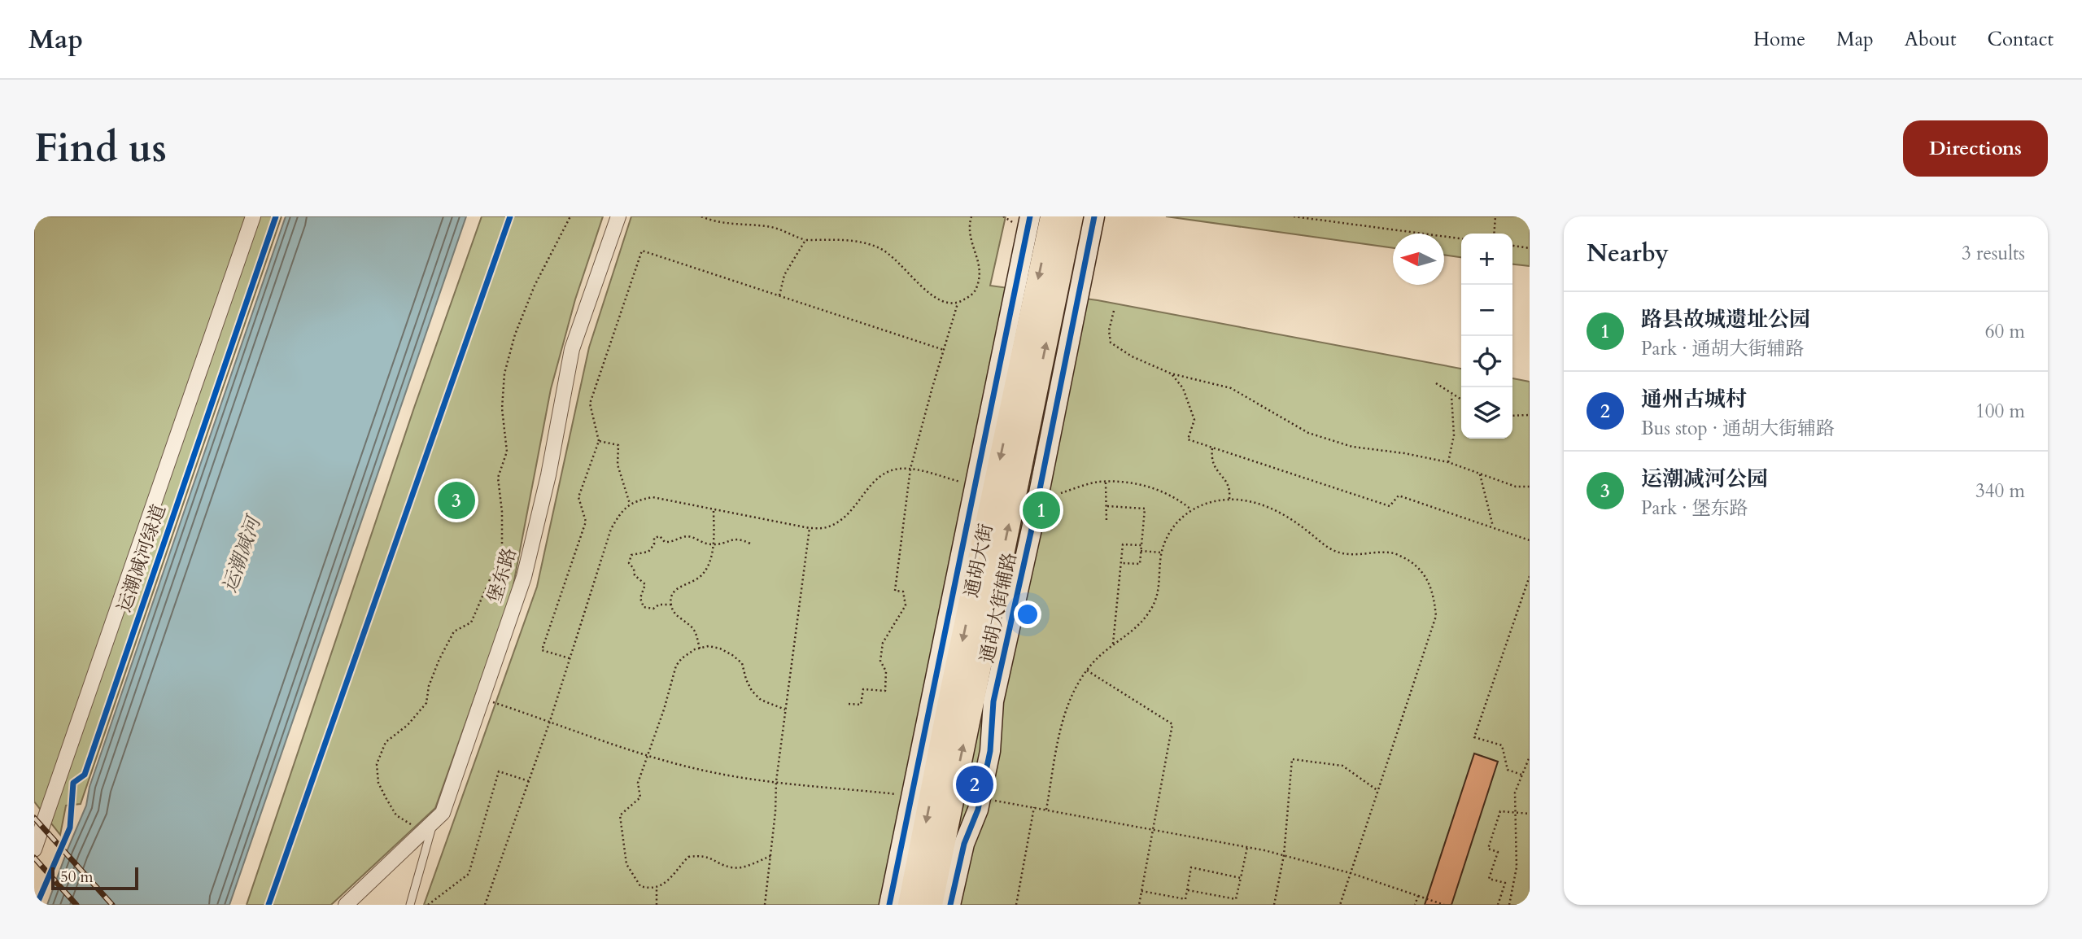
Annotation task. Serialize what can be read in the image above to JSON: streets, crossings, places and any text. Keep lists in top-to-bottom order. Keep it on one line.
{"streets":{"main road":["通胡大街"],"street":["堡东路","通胡大街辅路"],"cycle path":["运潮减河绿道"]},"water":["运潮减河"],"scale_bar":"50 m","north":"left","page":{"header":"Map","nav":["Home","Map","About","Contact"],"buttons":"Directions","title":"Find us","heading":["Nearby","3 results"],"map_buttons":["+","−"],"list":[{"mark":"1","name":"路县故城遗址公园","note":"Park · 通胡大街辅路","value":"60 m"},{"mark":"2","name":"通州古城村","note":"Bus stop · 通胡大街辅路","value":"100 m"},{"mark":"3","name":"运潮减河公园","note":"Park · 堡东路","value":"340 m"}],"pins":["3","1","2"],"scale":"50 m"}}
